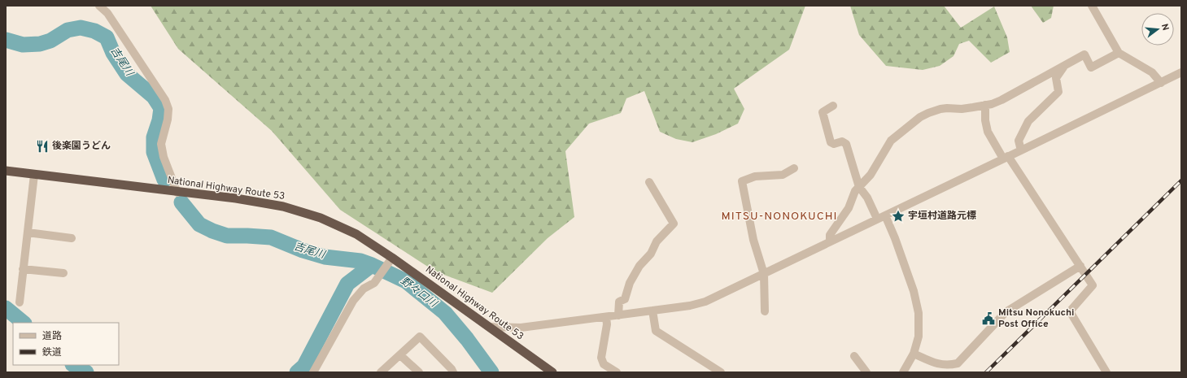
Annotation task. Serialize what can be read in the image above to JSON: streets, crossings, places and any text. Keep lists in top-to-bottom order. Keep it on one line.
{"streets":{"highway":["National Highway Route 53"]},"districts":["MITSU-NONOKUCHI"],"water":["吉尾川","野々口川"],"places":{"restaurant":["後楽園うどん"],"place":["宇垣村道路元標"],"public building":["Mitsu Nonokuchi Post Office"]},"legend":["道路","鉄道"],"north":"right"}
